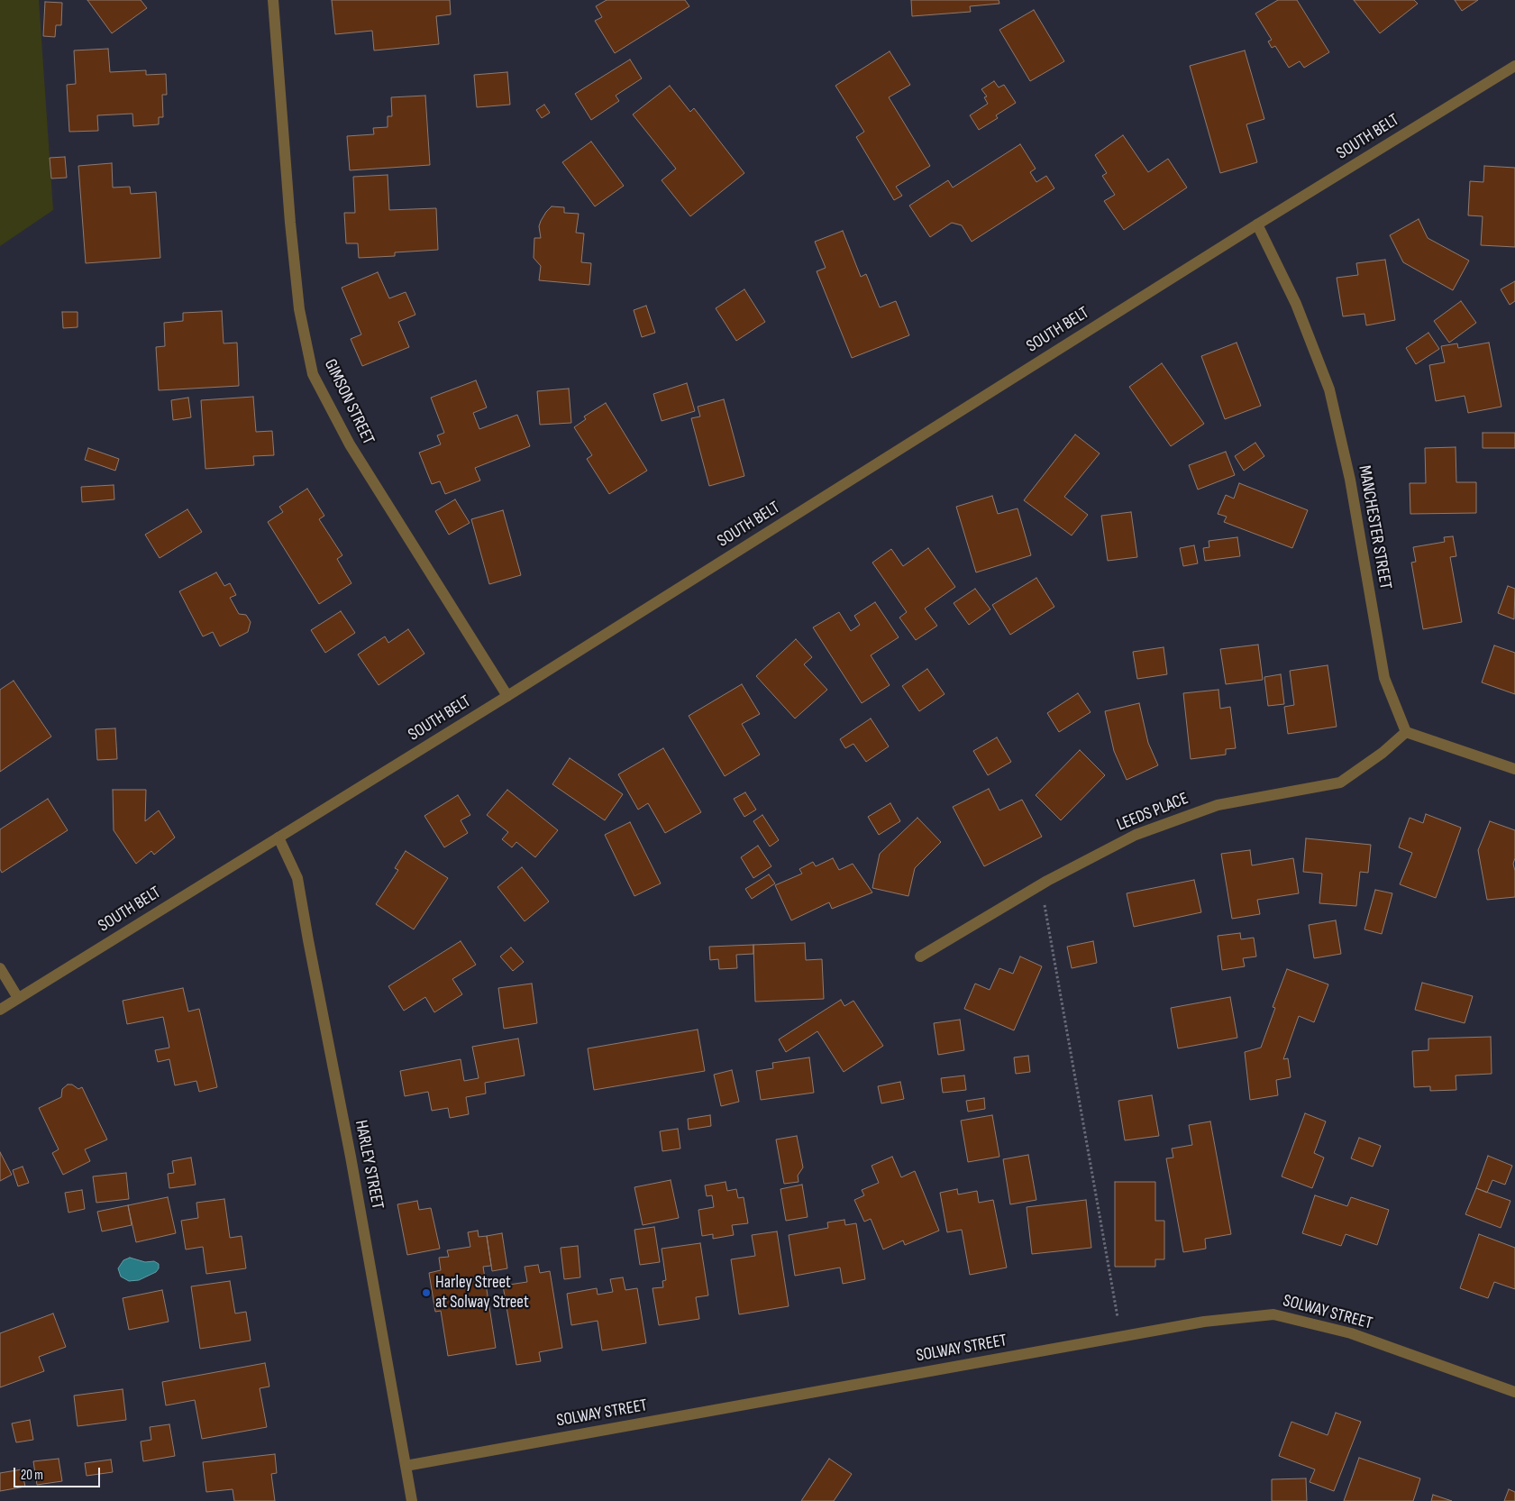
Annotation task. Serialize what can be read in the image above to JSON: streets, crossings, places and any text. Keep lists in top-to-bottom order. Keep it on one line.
{"streets":{"street":["SOUTH BELT","GIMSON STREET","MANCHESTER STREET","LEEDS PLACE","HARLEY STREET","SOLWAY STREET"]},"crossings":[["SOUTH BELT","GIMSON STREET"],["SOUTH BELT","MANCHESTER STREET"],["SOUTH BELT","HARLEY STREET"],["MANCHESTER STREET","LEEDS PLACE"],["HARLEY STREET","SOLWAY STREET"]],"places":["Harley Street at Solway Street"],"scale_bar":"20 m"}
